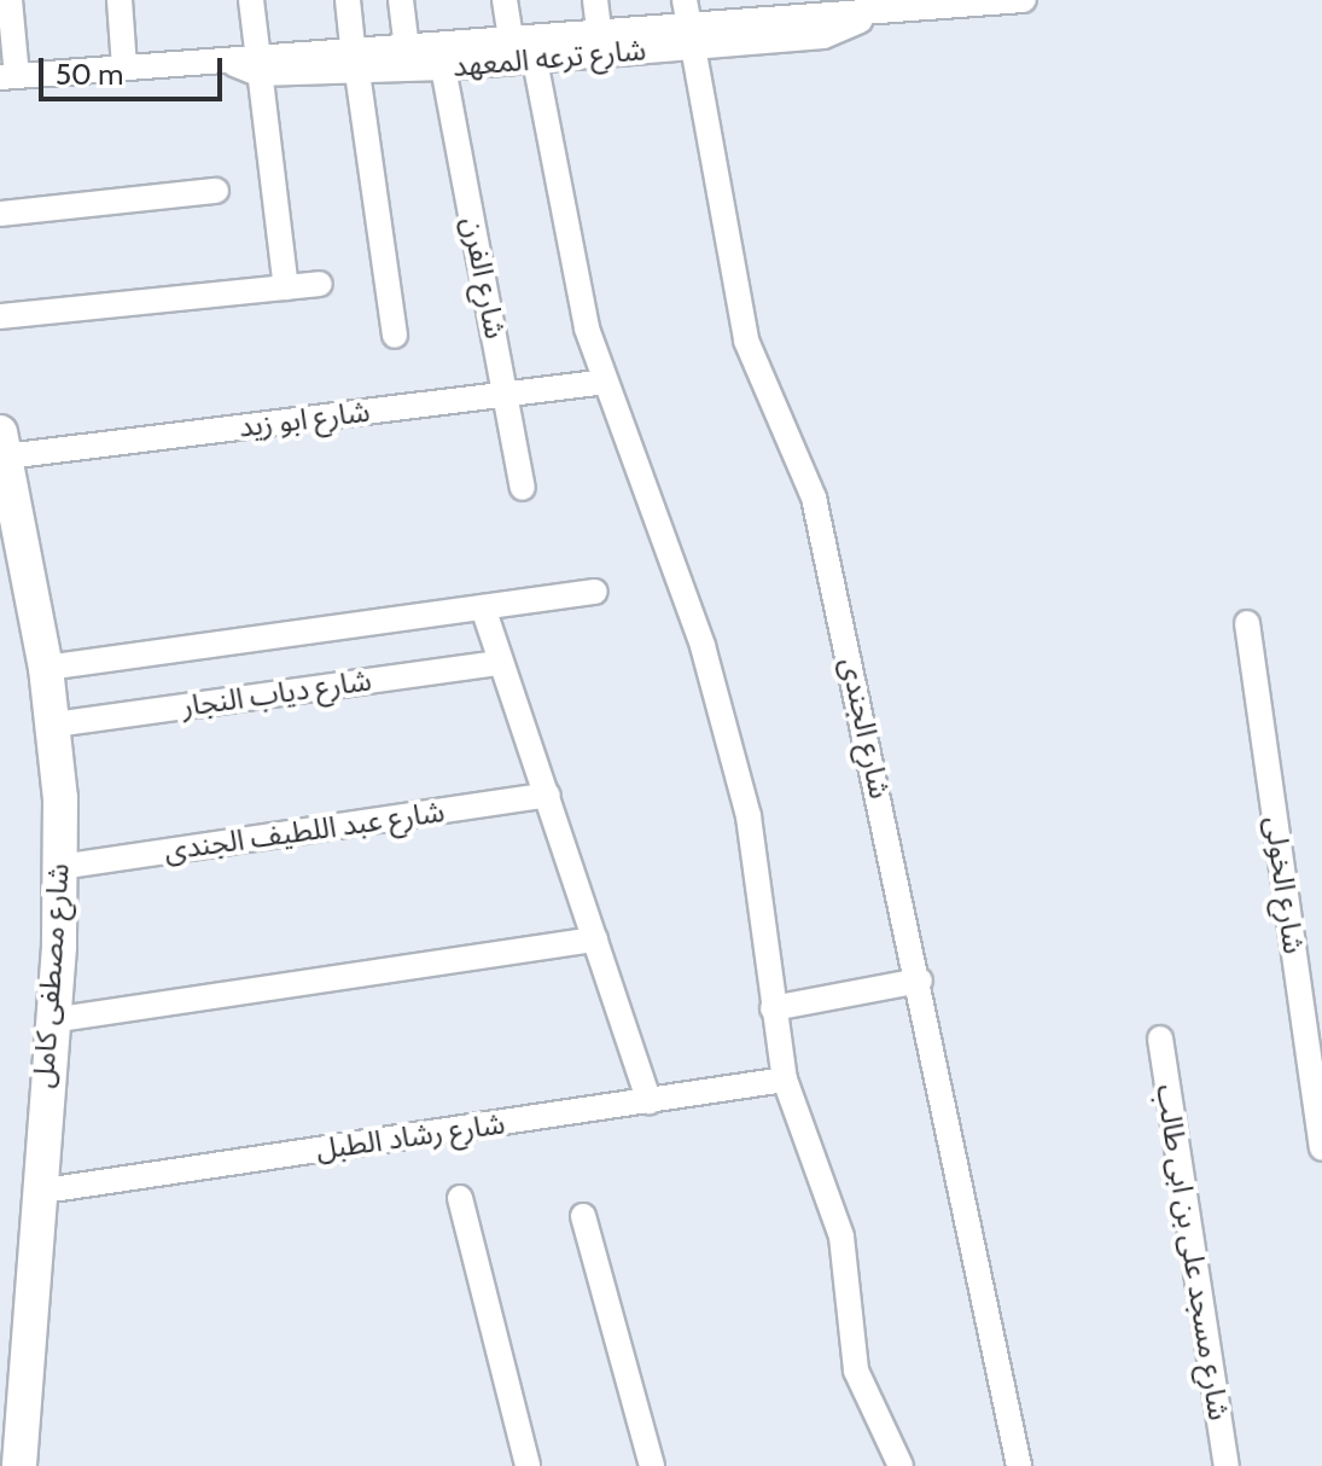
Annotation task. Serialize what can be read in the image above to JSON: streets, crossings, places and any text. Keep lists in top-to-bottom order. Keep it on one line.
{"streets":{"main road":["شارع مصطفى كامل"],"street":["شارع ترعه المعهد","شارع الفرن","شارع ابو زيد","شارع دياب النجار","شارع الجندى","شارع عبد اللطيف الجندى","شارع الخولى","شارع رشاد الطبل","شارع مسجد على بن ابى طالب"]},"crossings":[["شارع ترعه المعهد","شارع الفرن"],["شارع ترعه المعهد","شارع الجندى"],["شارع الفرن","شارع ابو زيد"],["شارع ابو زيد","شارع مصطفى كامل"],["شارع دياب النجار","شارع مصطفى كامل"],["شارع عبد اللطيف الجندى","شارع مصطفى كامل"],["شارع مصطفى كامل","شارع رشاد الطبل"]],"scale_bar":"50 m"}
